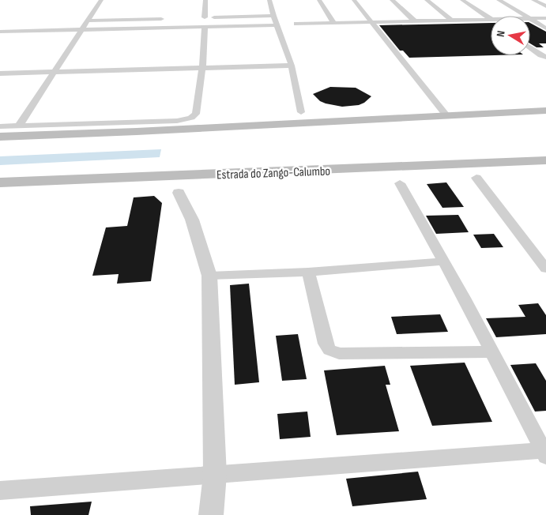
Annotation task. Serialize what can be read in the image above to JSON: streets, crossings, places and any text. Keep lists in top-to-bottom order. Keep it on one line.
{"streets":{"main road":["Estrada do Zango-Calumbo"]},"north":"left"}
